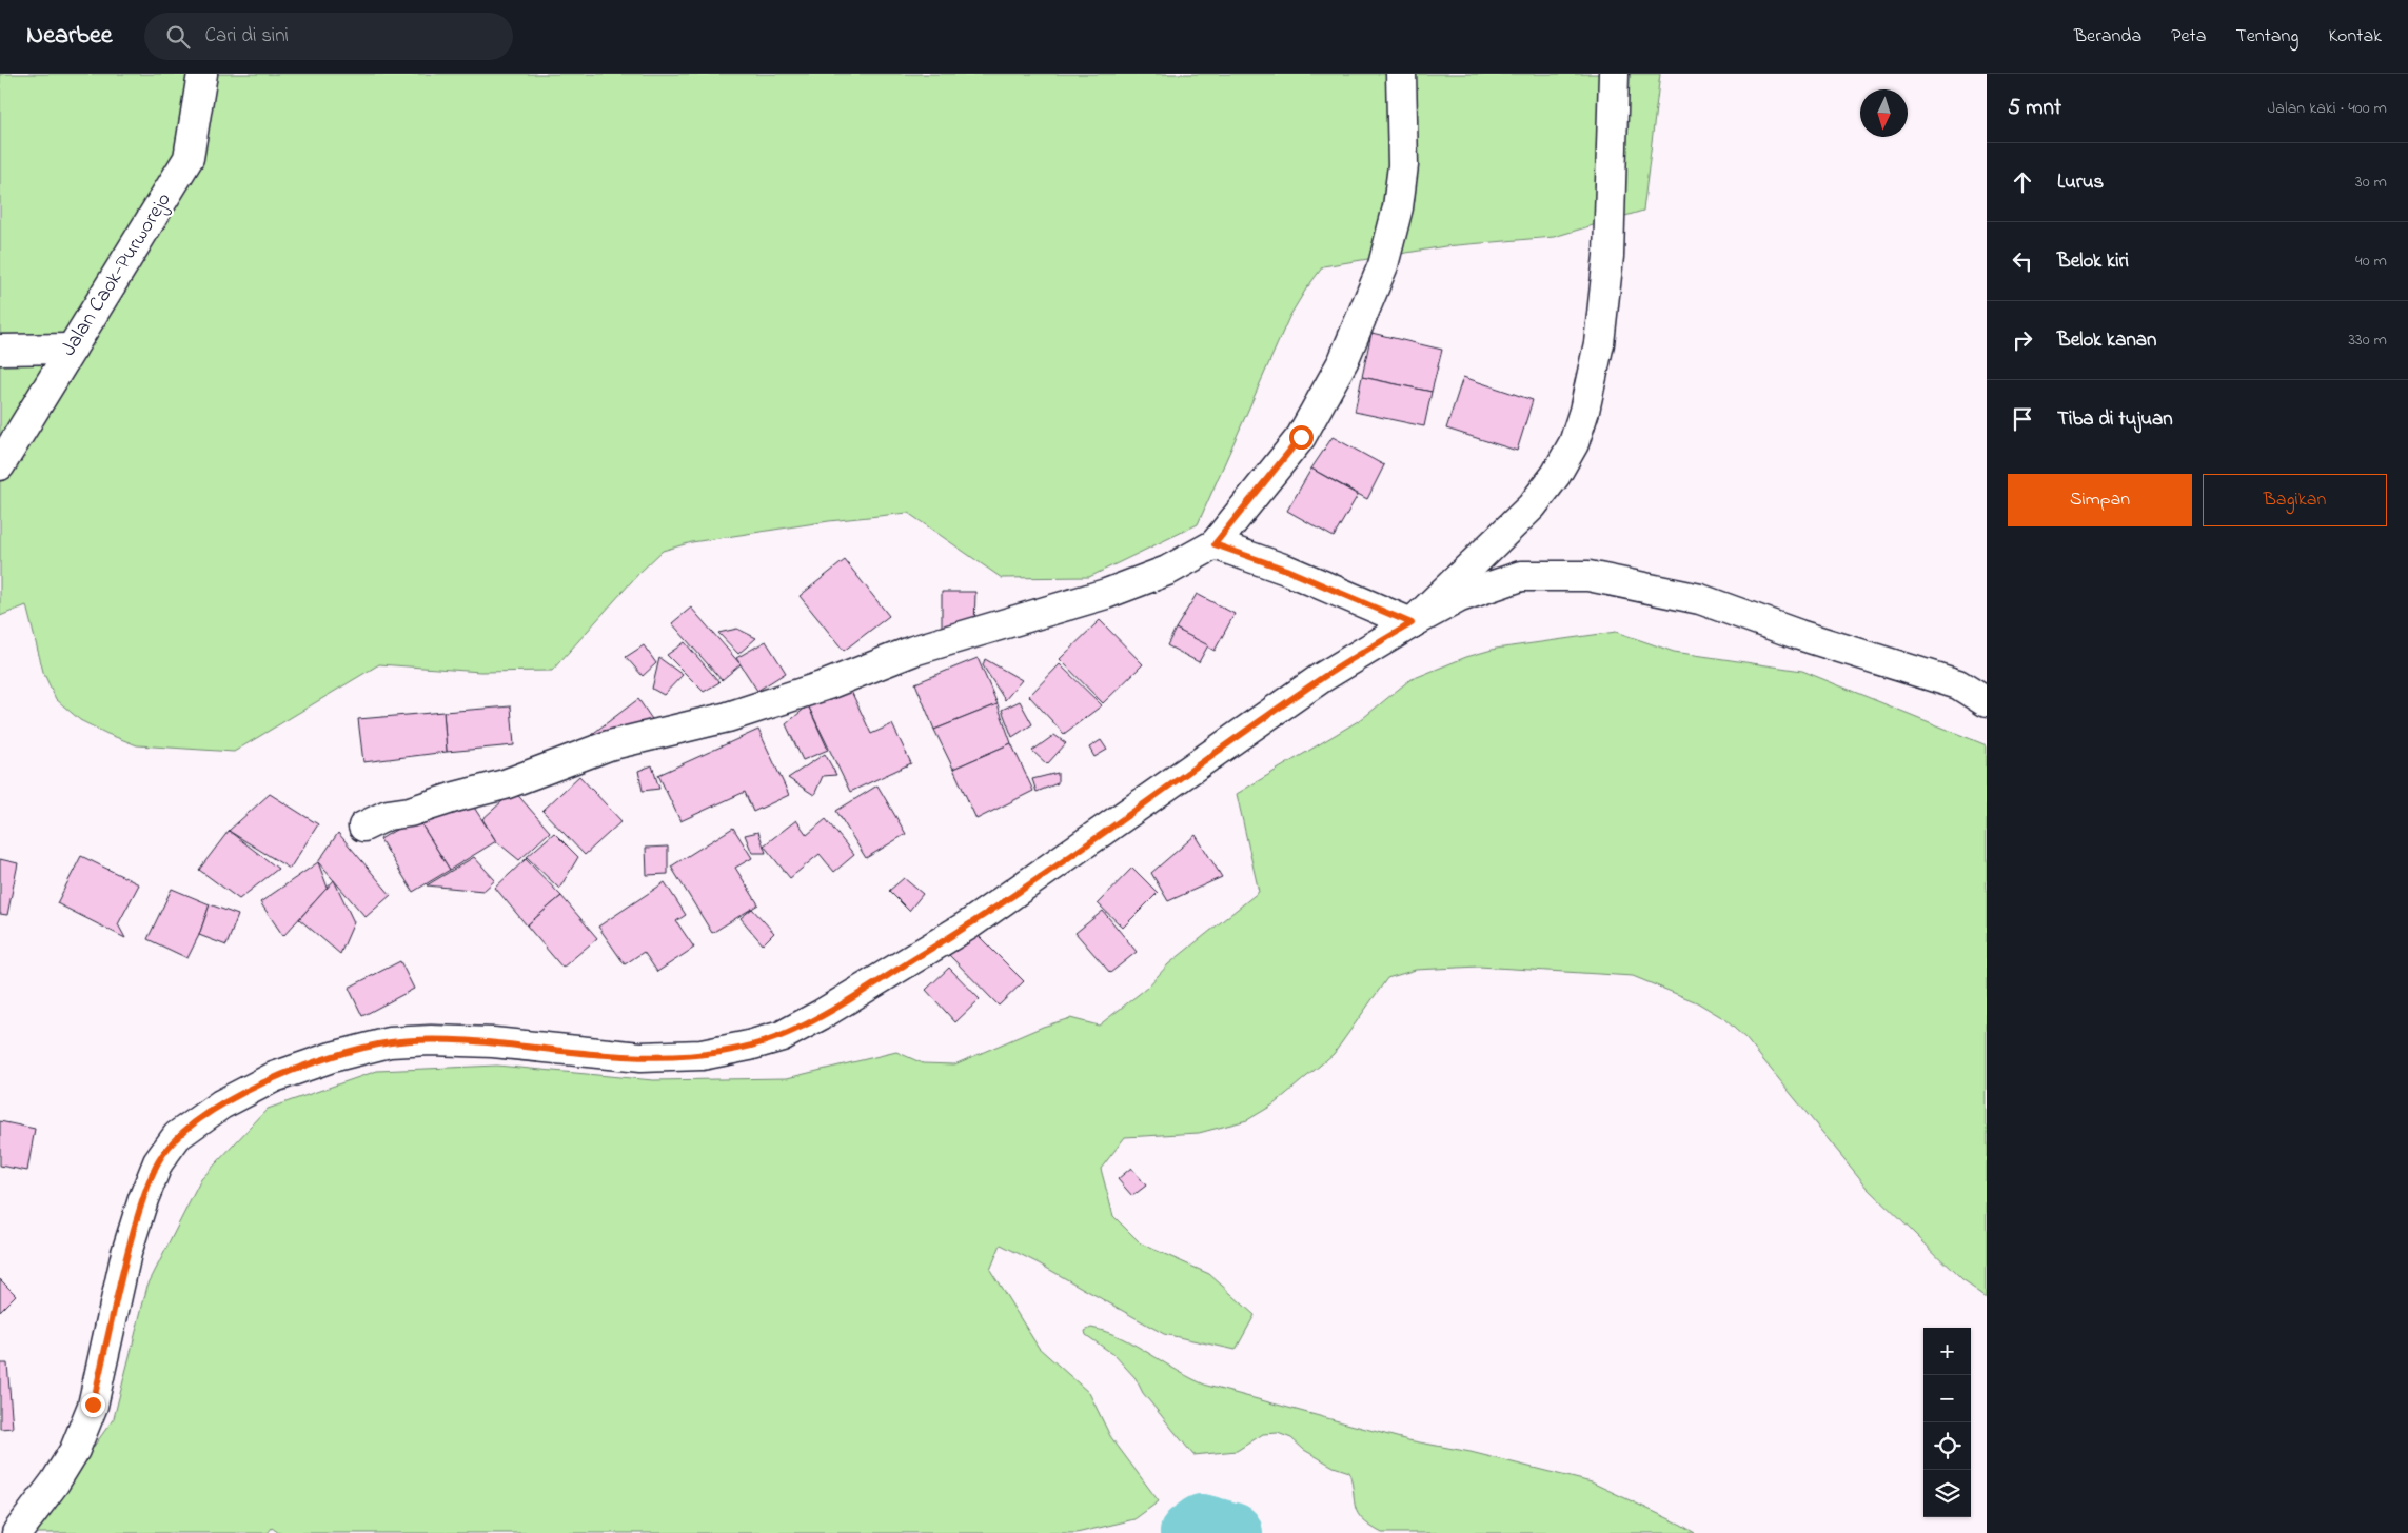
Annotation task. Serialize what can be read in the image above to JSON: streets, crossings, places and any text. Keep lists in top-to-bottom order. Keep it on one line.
{"streets":{"street":["Jalan Caok-Purworejo"]},"north":"bottom","page":{"header":"Nearbee","search":"Cari di sini","nav":["Beranda","Peta","Tentang","Kontak"],"heading":["5 mnt","Jalan kaki · 400 m"],"list":[["Lurus","30 m"],["Belok kiri","40 m"],["Belok kanan","330 m"],"Tiba di tujuan"],"buttons":["Simpan","Bagikan"],"map_buttons":["+","−"]}}
